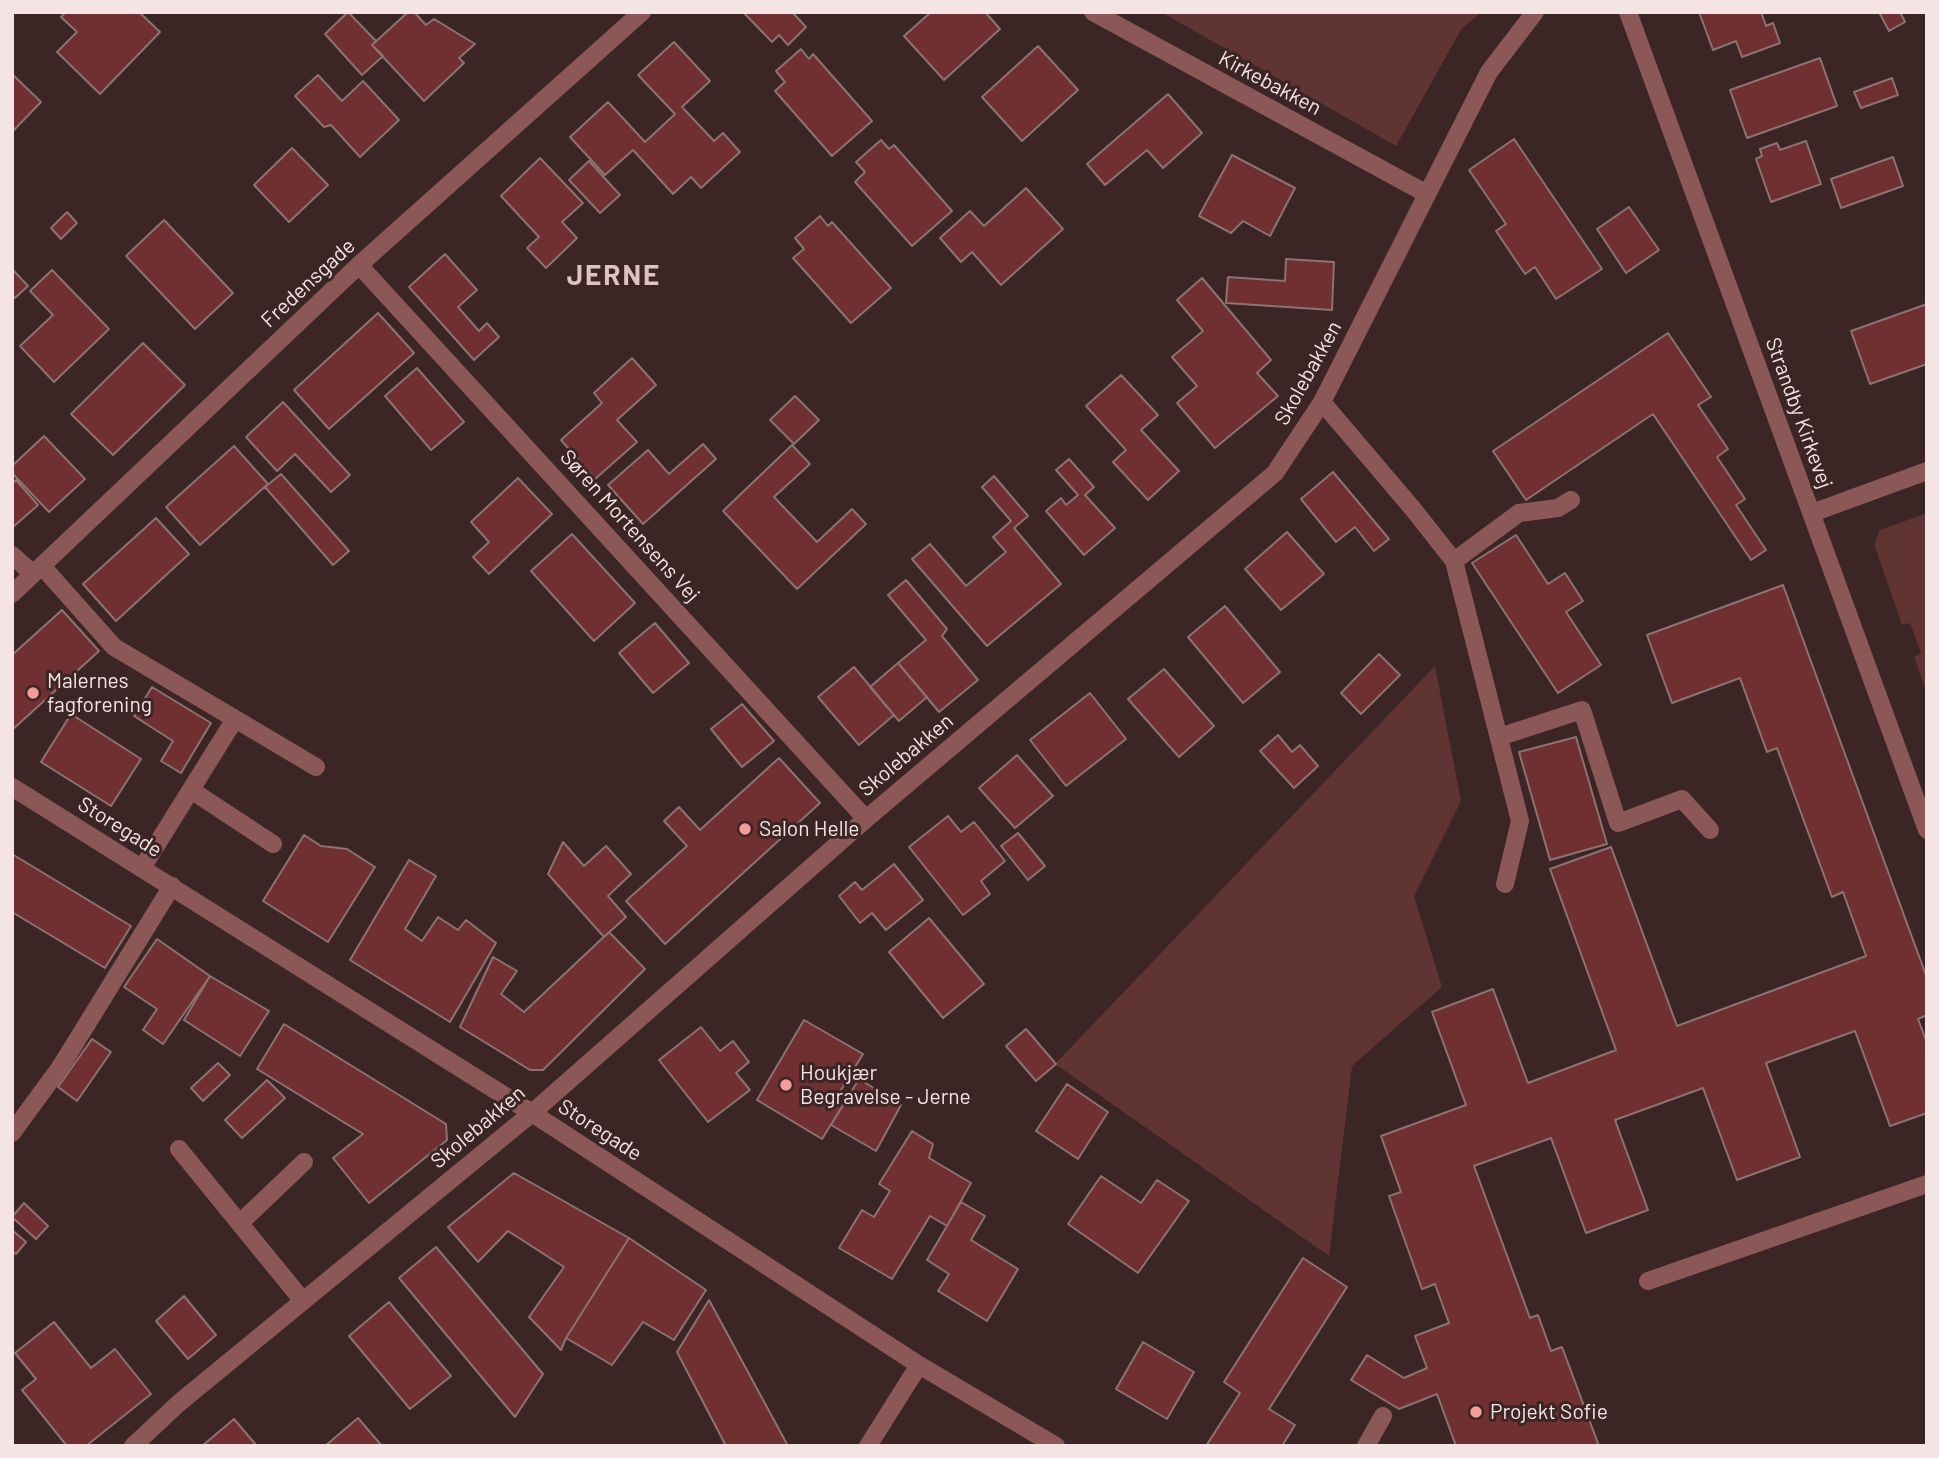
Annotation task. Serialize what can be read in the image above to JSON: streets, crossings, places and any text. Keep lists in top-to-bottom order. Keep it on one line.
{"streets":{"street":["Kirkebakken","Fredensgade","Skolebakken","Strandby Kirkevej","Søren Mortensens Vej","Storegade"]},"crossings":[["Kirkebakken","Skolebakken"],["Fredensgade","Søren Mortensens Vej"],["Skolebakken","Søren Mortensens Vej"],["Skolebakken","Storegade"]],"districts":["JERNE"],"places":["Malernes fagforening","Salon Helle","Houkjær Begravelse - Jerne","Projekt Sofie"]}
